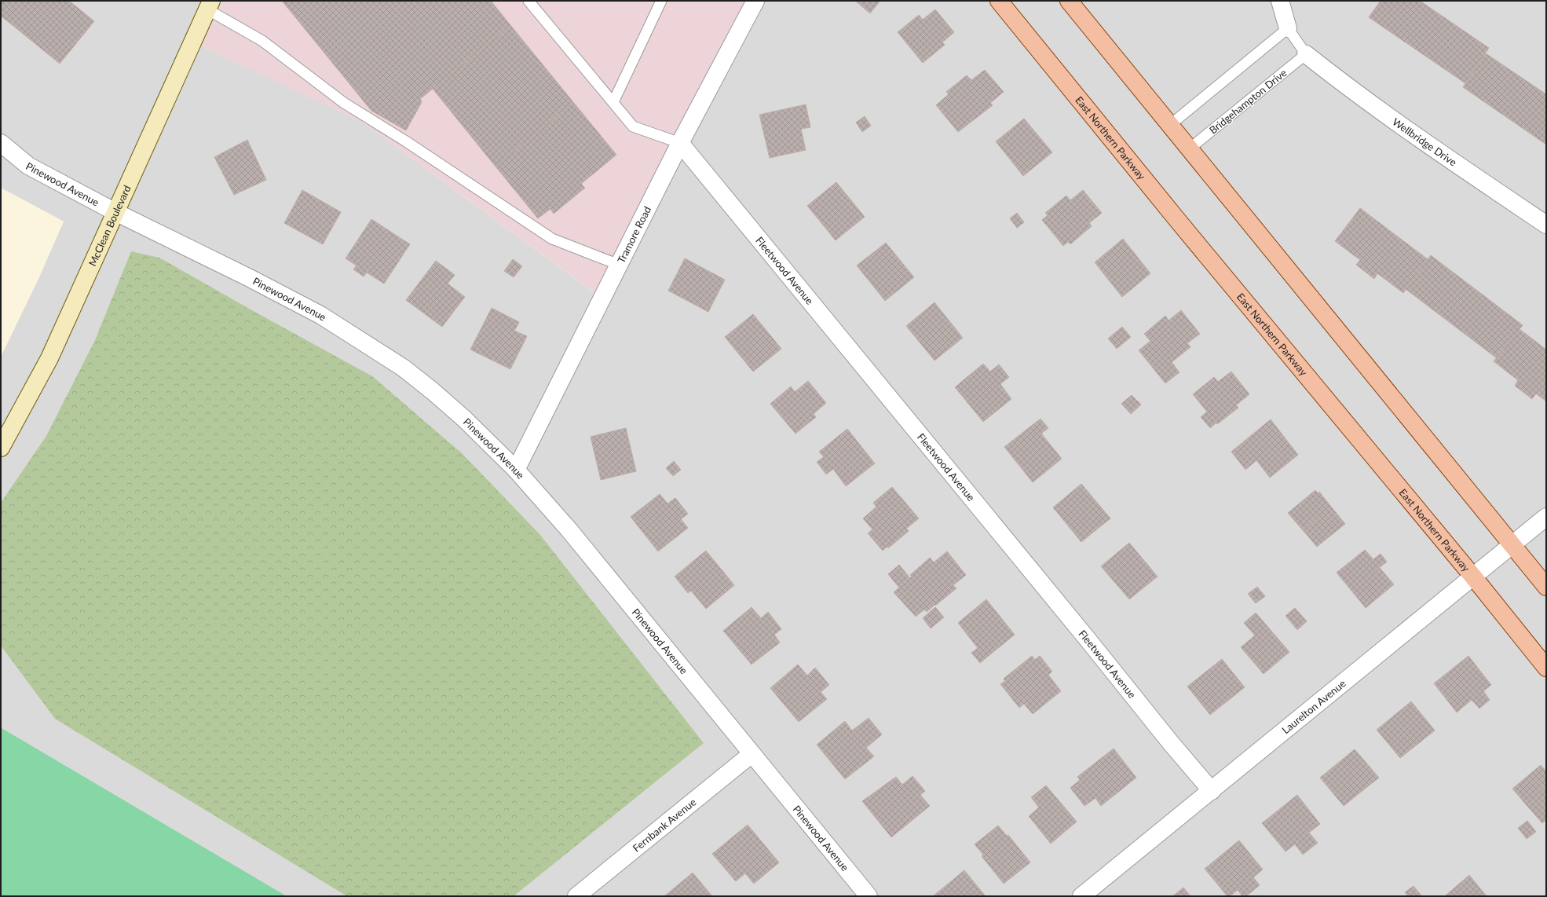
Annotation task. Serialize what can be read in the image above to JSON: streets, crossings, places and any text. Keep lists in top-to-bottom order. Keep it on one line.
{"streets":{"main road":["East Northern Parkway"],"street":["Wellbridge Drive","Pinewood Avenue","McClean Boulevard","Tramore Road","Fleetwood Avenue","Laurelton Avenue","Fernbank Avenue"],"lane":["Bridgehampton Drive"]},"crossings":[["Bridgehampton Drive","Wellbridge Drive"],["East Northern Parkway","Laurelton Avenue"],["Pinewood Avenue","McClean Boulevard"],["Pinewood Avenue","Tramore Road"],["Pinewood Avenue","Fernbank Avenue"],["Tramore Road","Fleetwood Avenue"],["Fleetwood Avenue","Laurelton Avenue"]]}
